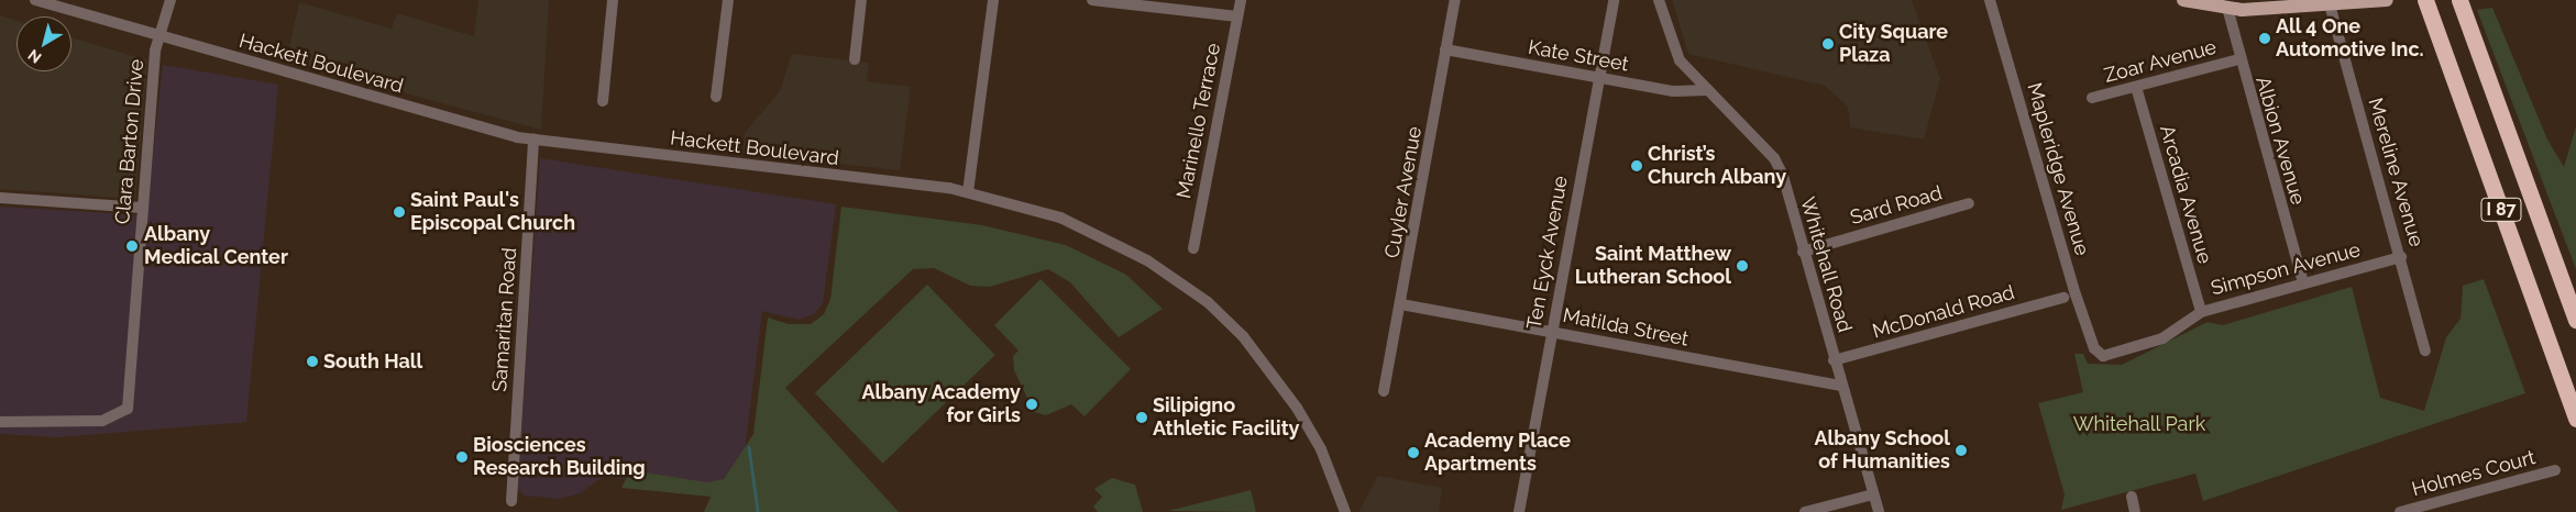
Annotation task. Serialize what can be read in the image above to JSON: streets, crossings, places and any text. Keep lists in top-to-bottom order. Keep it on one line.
{"streets":{"highway":["I 87"],"street":["Kate Street","Zoar Avenue","Hackett Boulevard","Marinello Terrace","Albion Avenue","Clara Barton Drive","Mapleridge Avenue","Mereline Avenue","Cuyler Avenue","Arcadia Avenue","Sard Road","Ten Eyck Avenue","Whitehall Road","Simpson Avenue","McDonald Road","Samaritan Road","Matilda Street","Holmes Court"]},"crossings":[["Kate Street","Cuyler Avenue"],["Kate Street","Ten Eyck Avenue"],["Kate Street","Whitehall Road"],["Zoar Avenue","Albion Avenue"],["Zoar Avenue","Arcadia Avenue"],["Hackett Boulevard","Clara Barton Drive"],["Hackett Boulevard","Samaritan Road"],["Albion Avenue","Simpson Avenue"],["Mapleridge Avenue","Simpson Avenue"],["Mereline Avenue","Simpson Avenue"],["Cuyler Avenue","Matilda Street"],["Arcadia Avenue","Simpson Avenue"],["Sard Road","Whitehall Road"],["Ten Eyck Avenue","Matilda Street"],["Whitehall Road","McDonald Road"],["Whitehall Road","Matilda Street"]],"parks":["Whitehall Park"],"places":["All 4 One Automotive Inc.","City Square Plaza","Christ’s Church Albany","Saint Paul's Episcopal Church","Albany Medical Center","Saint Matthew Lutheran School","South Hall","Albany Academy for Girls","Silipigno Athletic Facility","Albany School of Humanities","Academy Place Apartments","Biosciences Research Building"],"north":"bottom left"}
